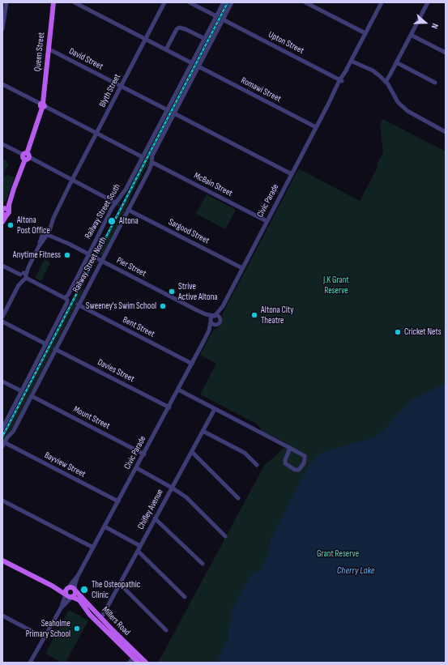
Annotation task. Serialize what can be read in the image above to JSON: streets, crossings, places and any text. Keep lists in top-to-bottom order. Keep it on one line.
{"streets":{"main road":["Queen Street","Millers Road"],"street":["Upton Street","David Street","Romawi Street","Blyth Street","McBain Street","Civic Parade","Railway Street South","Sargood Street","Railway Street North","Pier Street","Bent Street","Davies Street","Mount Street","Bayview Street","Chifley Avenue"]},"crossings":[["Upton Street","Civic Parade"],["Upton Street","Railway Street North"],["Queen Street","David Street"],["David Street","Blyth Street"],["David Street","Railway Street South"],["Romawi Street","Civic Parade"],["Romawi Street","Railway Street North"],["Blyth Street","Pier Street"],["McBain Street","Civic Parade"],["McBain Street","Railway Street North"],["Civic Parade","Sargood Street"],["Civic Parade","Pier Street"],["Civic Parade","Bent Street"],["Civic Parade","Davies Street"],["Civic Parade","Mount Street"],["Civic Parade","Bayview Street"],["Civic Parade","Millers Road"],["Railway Street South","Pier Street"],["Sargood Street","Railway Street North"],["Railway Street North","Pier Street"],["Railway Street North","Bent Street"],["Railway Street North","Davies Street"],["Railway Street North","Mount Street"],["Railway Street North","Bayview Street"],["Chifley Avenue","Millers Road"]],"water":["Cherry Lake"],"parks":["J.K Grant Reserve","Grant Reserve"],"places":["Altona","Altona Post Office","Anytime Fitness","Strive Active Altona","Sweeney's Swim School","Altona City Theatre","Cricket Nets","The Osteopathic Clinic","Seaholme Primary School"],"north":"right"}
